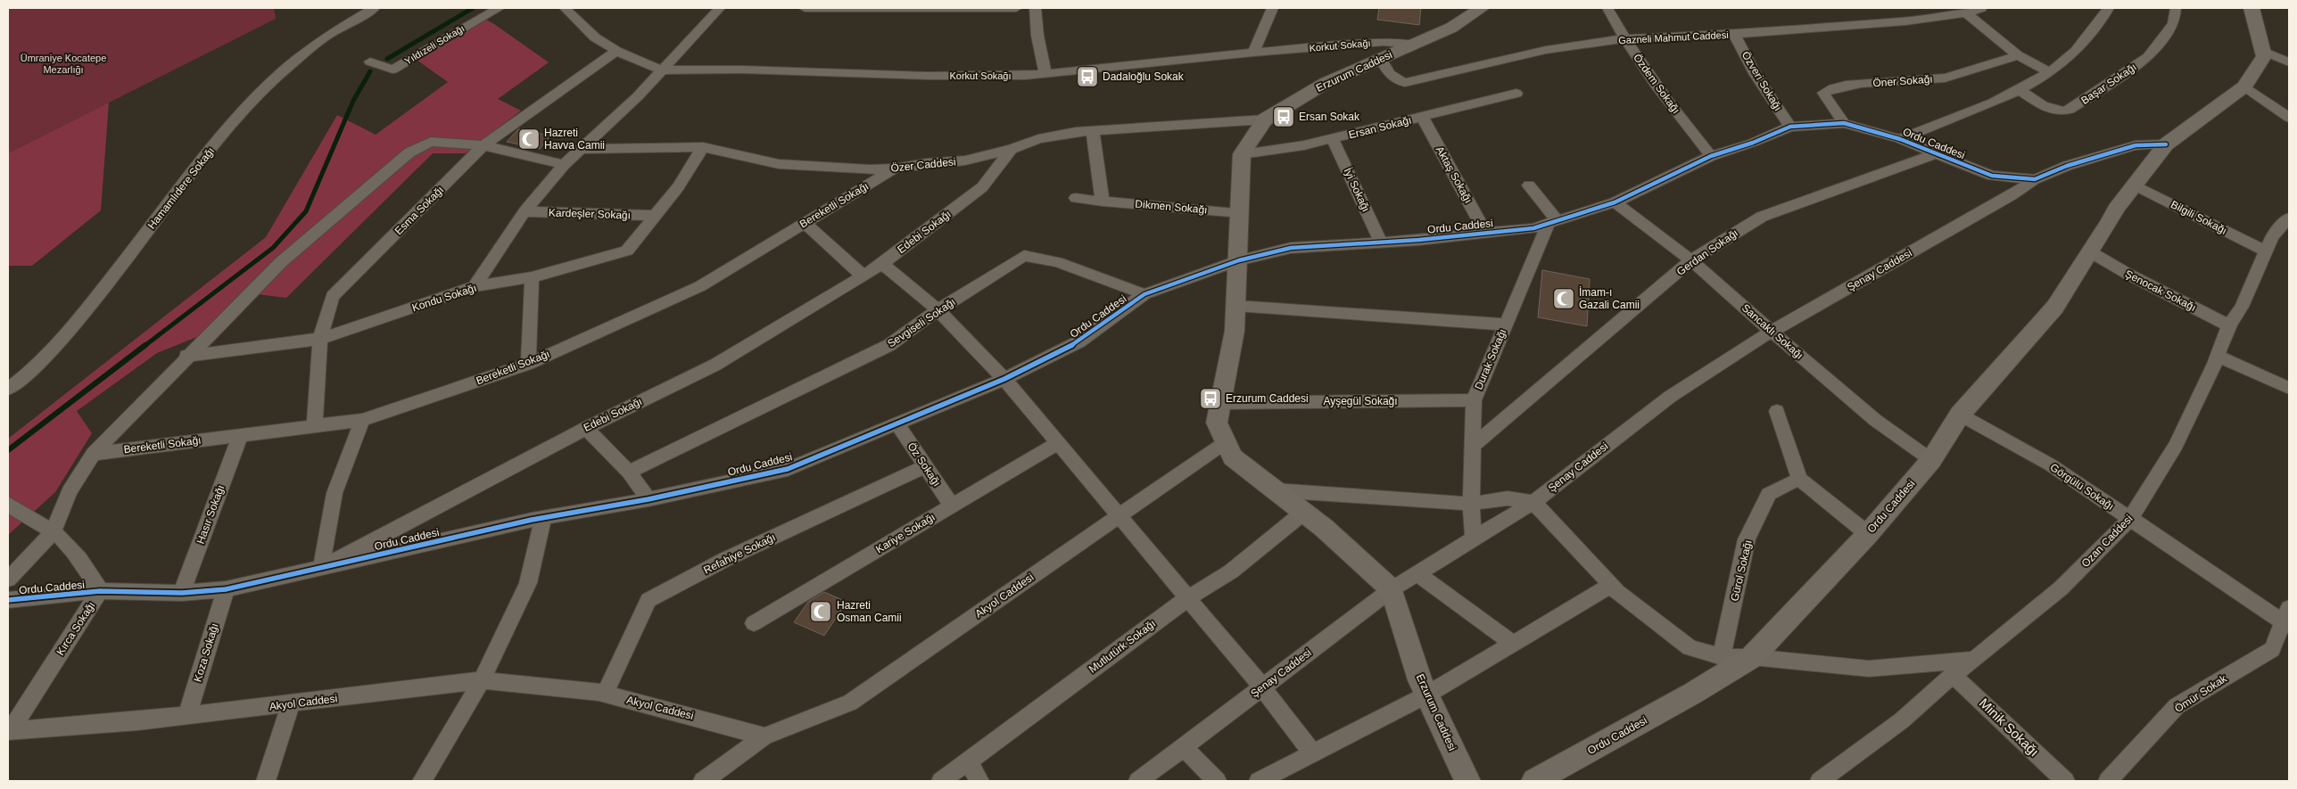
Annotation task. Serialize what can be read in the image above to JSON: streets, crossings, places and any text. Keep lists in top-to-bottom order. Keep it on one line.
{"streets":{"street":["Gazneli Mahmut Caddesi","Yıldızeli Sokağı","Korkut Sokağı","Erzurum Caddesi","Özveri Sokağı","Öner Sokağı","Özdem Sokağı","Başar Sokağı","Ersan Sokağı","Ordu Caddesi","Özer Caddesi","Aktaş Sokağı","Hamamlıdere Sokağı","İyi Sokağı","Bereketli Sokağı","Dikmen Sokağı","Esma Sokağı","Kardeşler Sokağı","Bilgili Sokağı","Edebi Sokağı","Gerdan Sokağı","Şenay Caddesi","Şenocak Sokağı","Kondu Sokağı","Sevgiseli Sokağı","Sancaklı Sokağı","Durak Sokağı","Ayşegül Sokağı","Öz Sokağı","Görgülü Sokağı","Hasır Sokağı","Kariye Sokağı","Ozan Caddesi","Refahiye Sokağı","Gürol Sokağı","Akyol Caddesi","Kırca Sokağı","Mutlutürk Sokağı","Koza Sokağı","Ömür Sokak","Minik Sokağı"]},"crossings":[["Gazneli Mahmut Caddesi","Erzurum Caddesi"],["Gazneli Mahmut Caddesi","Özveri Sokağı"],["Gazneli Mahmut Caddesi","Özdem Sokağı"],["Korkut Sokağı","Erzurum Caddesi"],["Korkut Sokağı","Esma Sokağı"],["Erzurum Caddesi","Ersan Sokağı"],["Erzurum Caddesi","Özer Caddesi"],["Erzurum Caddesi","Şenay Caddesi"],["Özveri Sokağı","Ordu Caddesi"],["Öner Sokağı","Ordu Caddesi"],["Özdem Sokağı","Ordu Caddesi"],["Ersan Sokağı","Aktaş Sokağı"],["Ersan Sokağı","İyi Sokağı"],["Ordu Caddesi","Aktaş Sokağı"],["Ordu Caddesi","İyi Sokağı"],["Ordu Caddesi","Bilgili Sokağı"],["Ordu Caddesi","Edebi Sokağı"],["Ordu Caddesi","Gerdan Sokağı"],["Ordu Caddesi","Şenay Caddesi"],["Ordu Caddesi","Şenocak Sokağı"],["Ordu Caddesi","Sevgiseli Sokağı"],["Ordu Caddesi","Sancaklı Sokağı"],["Ordu Caddesi","Durak Sokağı"],["Ordu Caddesi","Öz Sokağı"],["Ordu Caddesi","Görgülü Sokağı"],["Ordu Caddesi","Hasır Sokağı"],["Ordu Caddesi","Kırca Sokağı"],["Ordu Caddesi","Koza Sokağı"],["Özer Caddesi","Bereketli Sokağı"],["Özer Caddesi","Edebi Sokağı"],["Özer Caddesi","Kondu Sokağı"],["Bereketli Sokağı","Esma Sokağı"],["Bereketli Sokağı","Hasır Sokağı"],["Esma Sokağı","Kondu Sokağı"],["Kardeşler Sokağı","Kondu Sokağı"],["Bilgili Sokağı","Ozan Caddesi"],["Gerdan Sokağı","Sancaklı Sokağı"],["Gerdan Sokağı","Durak Sokağı"],["Şenay Caddesi","Sancaklı Sokağı"],["Şenay Caddesi","Durak Sokağı"],["Şenocak Sokağı","Ozan Caddesi"],["Durak Sokağı","Ayşegül Sokağı"],["Öz Sokağı","Kariye Sokağı"],["Öz Sokağı","Refahiye Sokağı"],["Görgülü Sokağı","Ozan Caddesi"],["Görgülü Sokağı","Ömür Sokak"],["Ozan Caddesi","Minik Sokağı"],["Refahiye Sokağı","Akyol Caddesi"],["Akyol Caddesi","Kırca Sokağı"],["Akyol Caddesi","Koza Sokağı"]],"parks":["Ümraniye Kocatepe Mezarlığı"],"places":{"bus stop":["Dadaloğlu Sokak","Ersan Sokak","Erzurum Caddesi"],"mosque":["Hazreti Havva Camii","İmam-ı Gazali Camii","Hazreti Osman Camii"]}}
